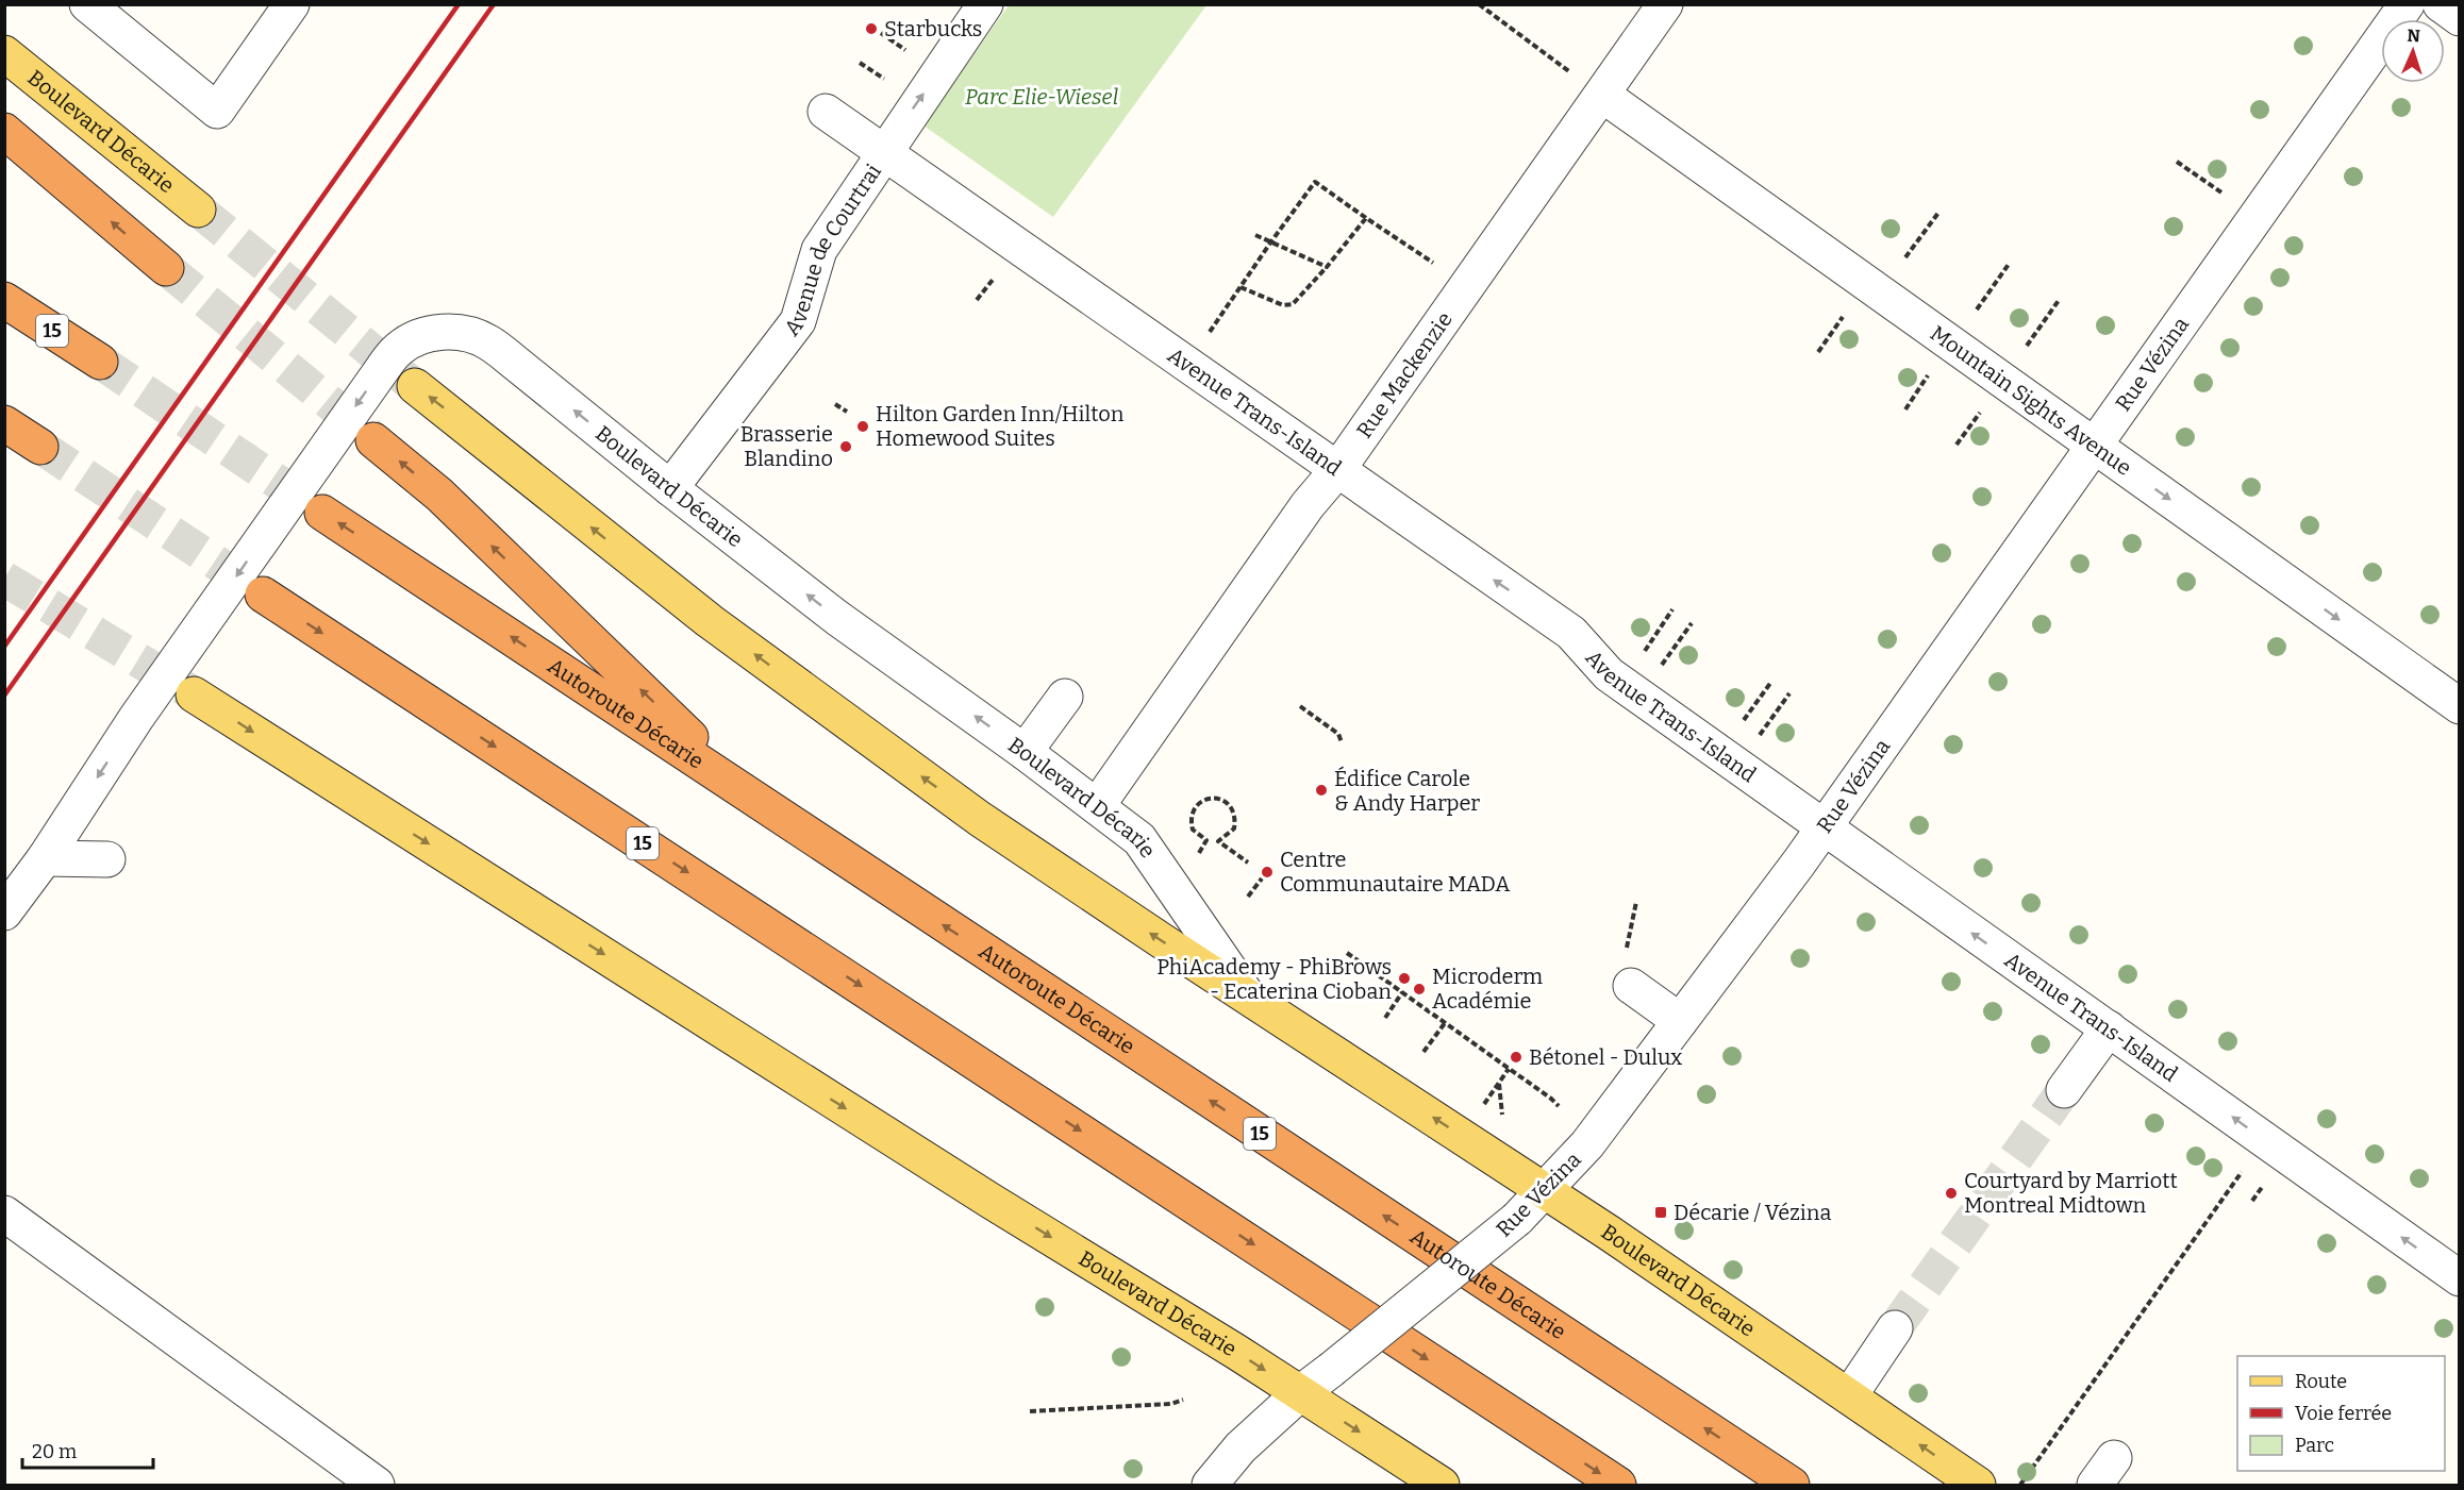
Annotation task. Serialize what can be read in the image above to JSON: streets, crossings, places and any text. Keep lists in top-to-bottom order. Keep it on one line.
{"streets":{"highway":["15","Autoroute Décarie"],"main road":["Boulevard Décarie"],"street":["Avenue de Courtrai","Rue Vézina","Rue Mackenzie","Mountain Sights Avenue","Avenue Trans-Island"]},"crossings":[["Boulevard Décarie","Avenue de Courtrai"],["Boulevard Décarie","Rue Vézina"],["Boulevard Décarie","Rue Mackenzie"],["Avenue de Courtrai","Avenue Trans-Island"],["Rue Vézina","Mountain Sights Avenue"],["Rue Vézina","Avenue Trans-Island"],["Rue Mackenzie","Mountain Sights Avenue"],["Rue Mackenzie","Avenue Trans-Island"]],"one_way":["Mountain Sights Avenue","Avenue Trans-Island"],"parks":["Parc Elie-Wiesel"],"places":{"other":["Starbucks","Hilton Garden Inn/Hilton Homewood Suites","Brasserie Blandino","Édifice Carole & Andy Harper","Centre Communautaire MADA","PhiAcademy - PhiBrows - Ecaterina Cioban","Microderm Académie","Bétonel - Dulux","Courtyard by Marriott Montreal Midtown"],"transit":["Décarie / Vézina"]},"legend":["Route","Voie ferrée","Parc"],"scale_bar":"20 m","north":"top"}
